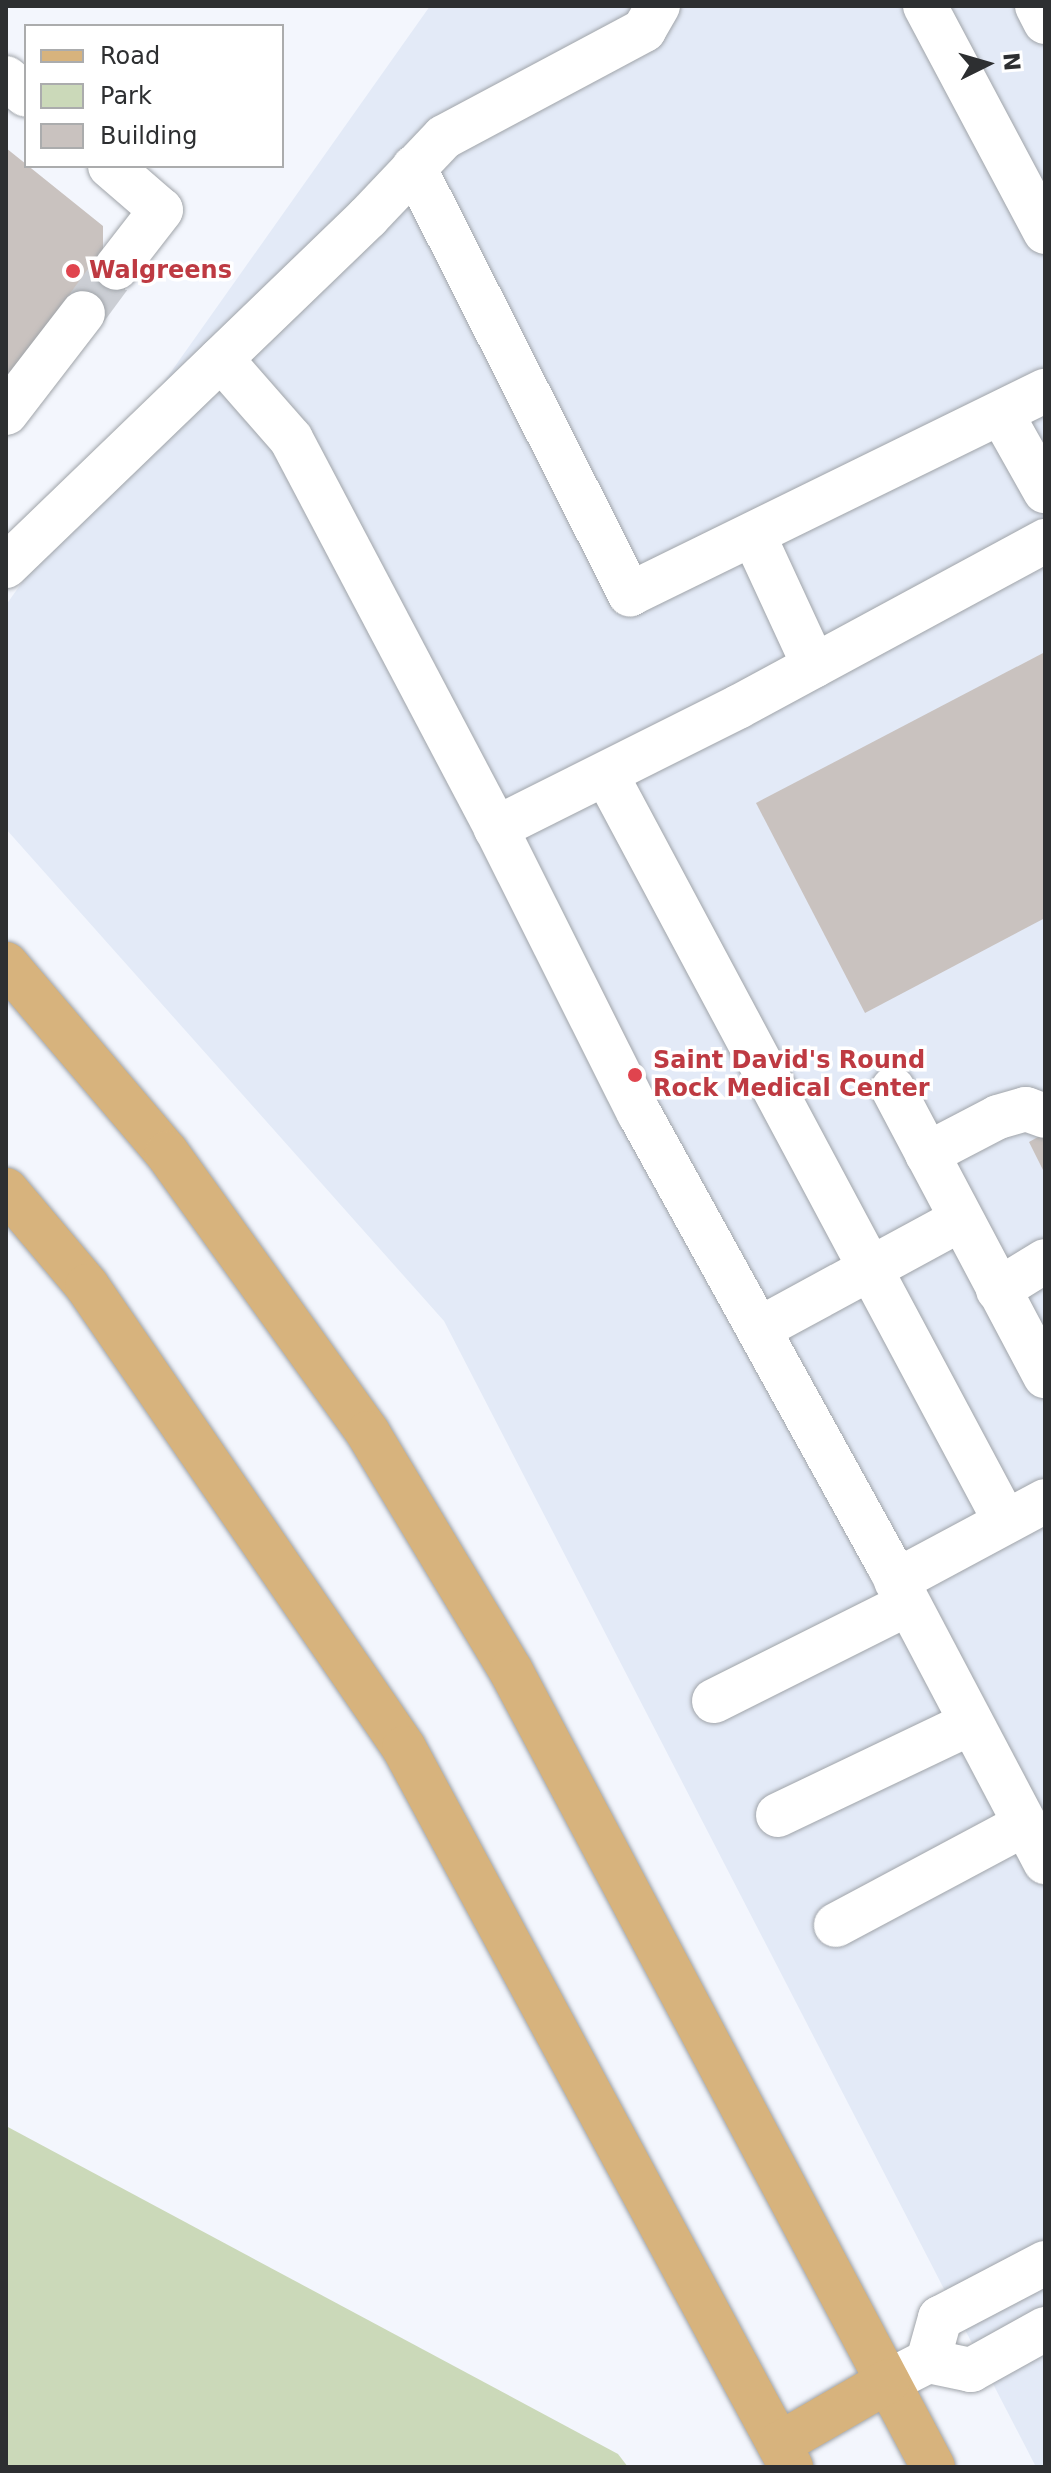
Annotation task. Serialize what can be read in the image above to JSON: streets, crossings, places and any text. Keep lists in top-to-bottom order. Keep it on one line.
{"places":["Walgreens","Saint David's Round Rock Medical Center"],"legend":["Road","Park","Building"],"north":"right"}
